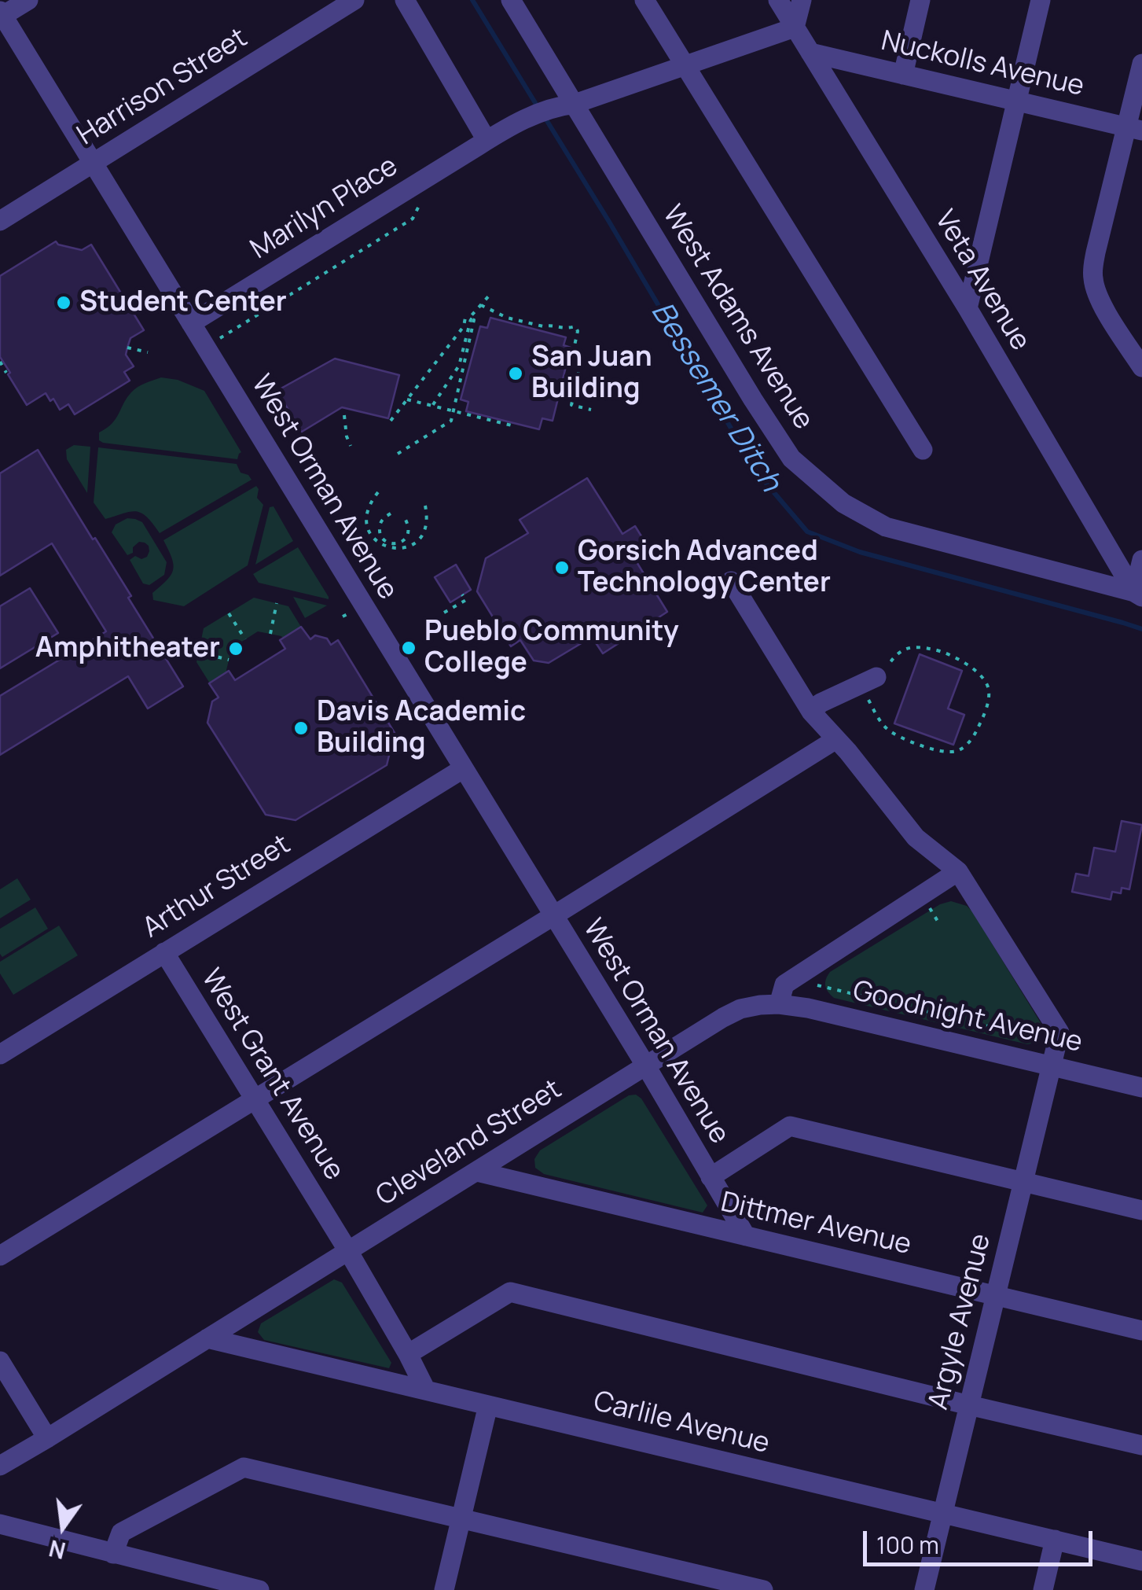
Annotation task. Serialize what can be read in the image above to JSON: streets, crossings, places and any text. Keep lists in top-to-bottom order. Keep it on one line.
{"streets":{"street":["Nuckolls Avenue","Harrison Street","Marilyn Place","Veta Avenue","West Adams Avenue","West Orman Avenue","Arthur Street","Goodnight Avenue","West Grant Avenue","Cleveland Street","Dittmer Avenue","Argyle Avenue","Carlile Avenue"]},"crossings":[["Nuckolls Avenue","Veta Avenue"],["Harrison Street","West Orman Avenue"],["Marilyn Place","West Adams Avenue"],["Marilyn Place","West Orman Avenue"],["Veta Avenue","West Adams Avenue"],["West Orman Avenue","Arthur Street"],["West Orman Avenue","Cleveland Street"],["West Orman Avenue","Dittmer Avenue"],["Arthur Street","West Grant Avenue"],["Goodnight Avenue","Cleveland Street"],["Goodnight Avenue","Argyle Avenue"],["West Grant Avenue","Cleveland Street"],["West Grant Avenue","Carlile Avenue"],["Cleveland Street","Dittmer Avenue"],["Cleveland Street","Carlile Avenue"],["Dittmer Avenue","Argyle Avenue"],["Argyle Avenue","Carlile Avenue"]],"water":["Bessemer Ditch"],"places":["Student Center","San Juan Building","Gorsich Advanced Technology Center","Pueblo Community College","Amphitheater","Davis Academic Building"],"scale_bar":"100 m","north":"bottom"}
